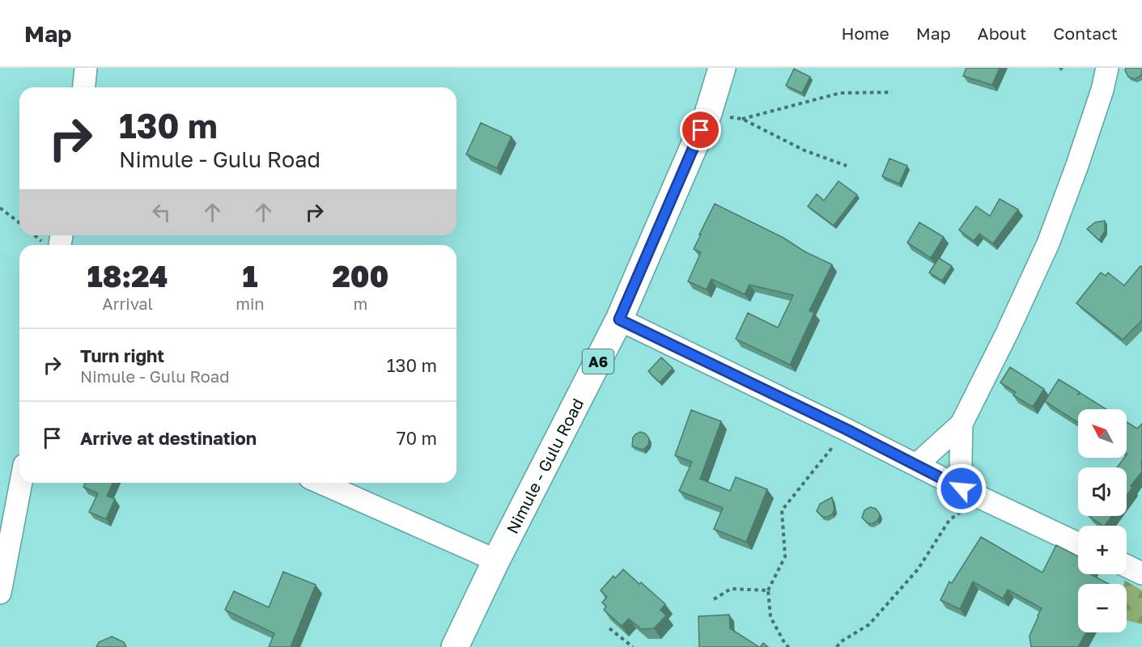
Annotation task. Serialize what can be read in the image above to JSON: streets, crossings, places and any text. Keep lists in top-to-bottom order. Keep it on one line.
{"streets":{"main road":["A6","Nimule - Gulu Road"]},"north":"top left","page":{"header":"Map","nav":["Home","Map","About","Contact"],"turn":["130 m","Nimule - Gulu Road"],"eta":["18:24","Arrival","1","min","200","m"],"list":[{"name":"Turn right","note":"Nimule - Gulu Road","value":"130 m"},{"name":"Arrive at destination","value":"70 m"}],"map_buttons":["+","−"]}}
